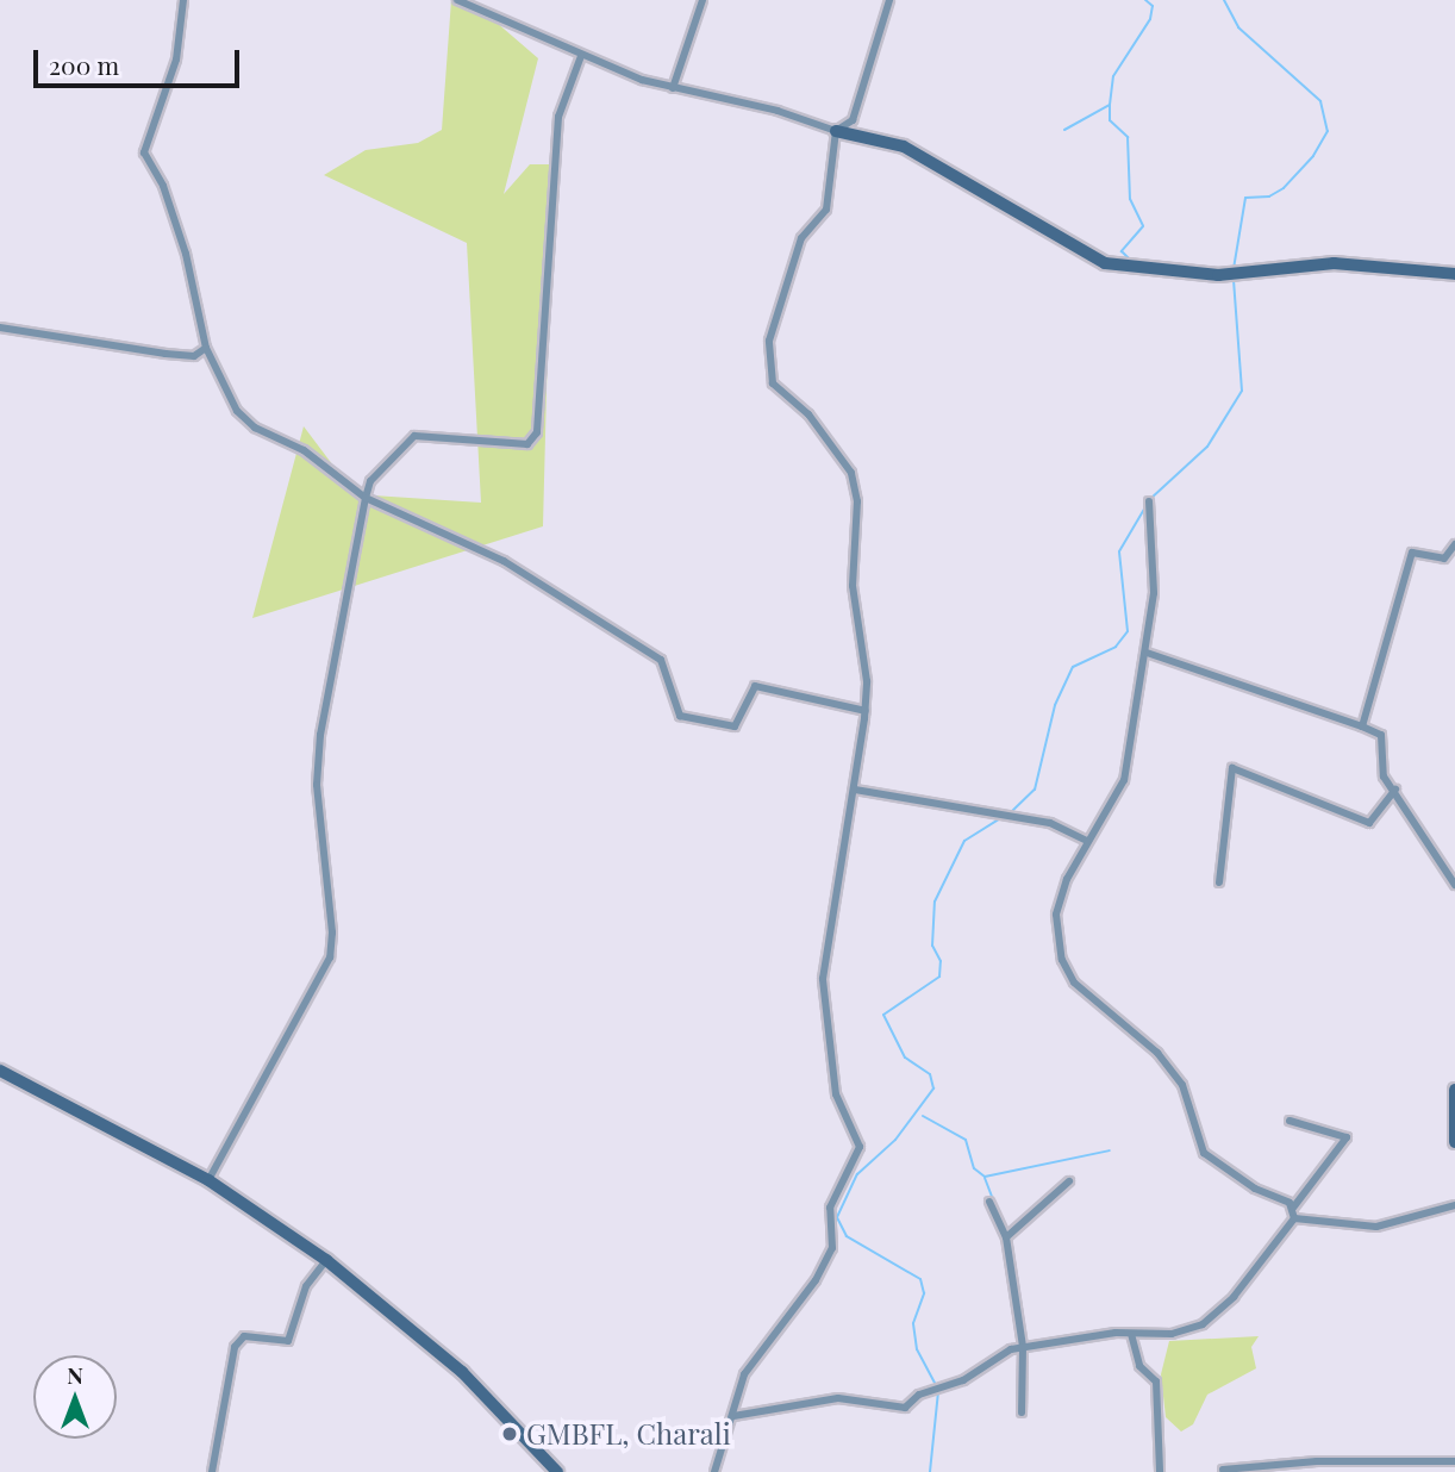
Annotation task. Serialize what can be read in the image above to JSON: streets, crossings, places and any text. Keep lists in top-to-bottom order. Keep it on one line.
{"places":["GMBFL, Charali"],"scale_bar":"200 m","north":"top"}
